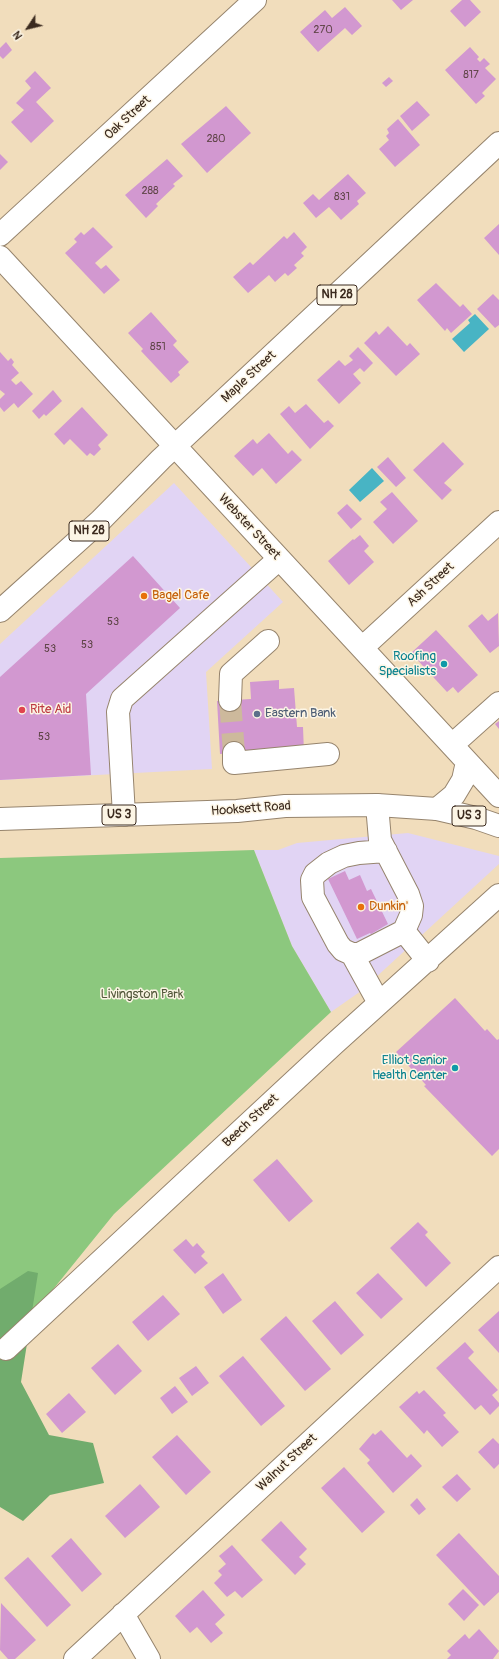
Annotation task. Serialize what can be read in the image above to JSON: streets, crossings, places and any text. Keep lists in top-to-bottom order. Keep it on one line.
{"streets":{"street":["Oak Street","NH 28","Maple Street","Webster Street","Ash Street","Hooksett Road","US 3","Beech Street","Walnut Street"]},"crossings":[["Maple Street","Webster Street"],["Webster Street","Ash Street"]],"parks":["Livingston Park"],"places":["Bagel Cafe","Roofing Specialists","Rite Aid","Eastern Bank","Dunkin'","Elliot Senior Health Center"],"house_numbers":["270","817","280","288","831","851","53","53","53","53"],"north":"bottom left"}
